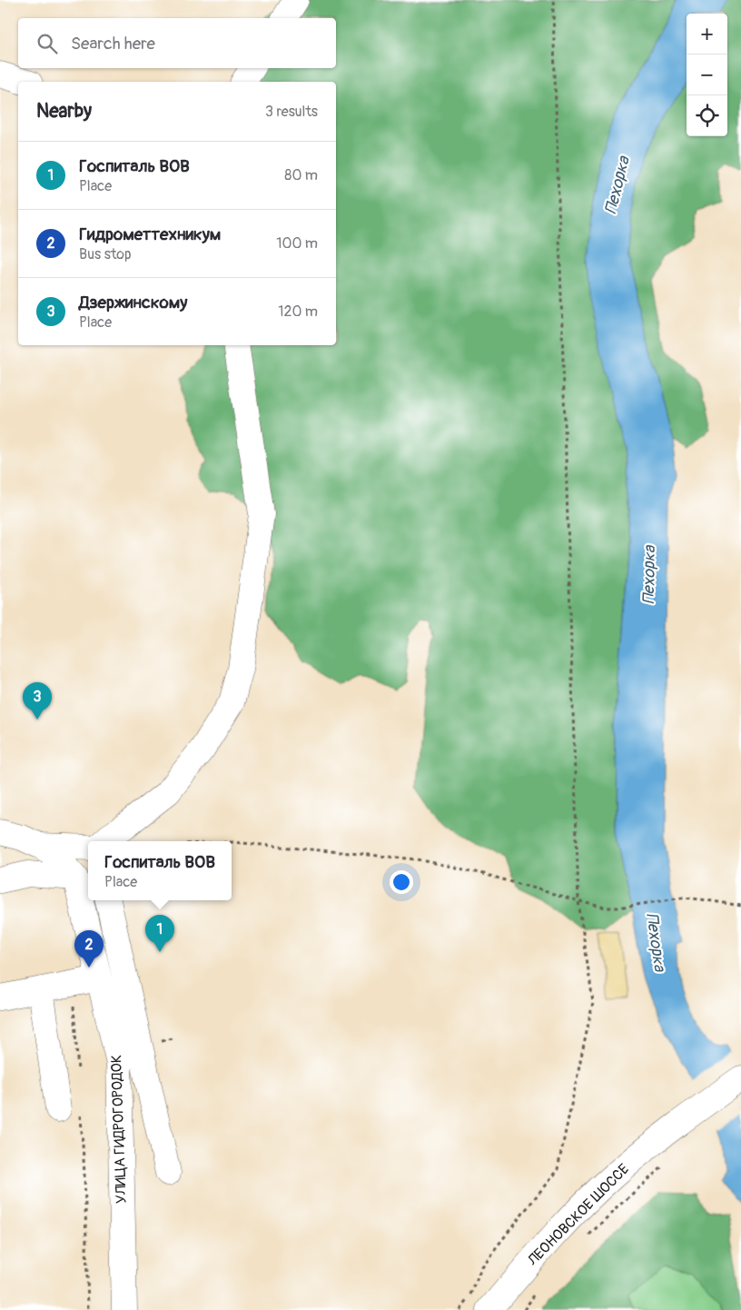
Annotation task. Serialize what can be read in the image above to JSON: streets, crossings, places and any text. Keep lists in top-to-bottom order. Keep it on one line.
{"streets":{"street":["УЛИЦА ГИДРОГОРОДОК","ЛЕОНОВСКОЕ ШОССЕ"]},"water":["Пехорка"],"page":{"map_buttons":["+","−"],"search":"Search here","heading":["Nearby","3 results"],"list":[{"mark":"1","name":"Госпиталь ВОВ","note":"Place","value":"80 m"},{"mark":"2","name":"Гидрометтехникум","note":"Bus stop","value":"100 m"},{"mark":"3","name":"Дзержинскому","note":"Place","value":"120 m"}],"pins":["3","1","2"],"popup":["Госпиталь ВОВ","Place"]}}
